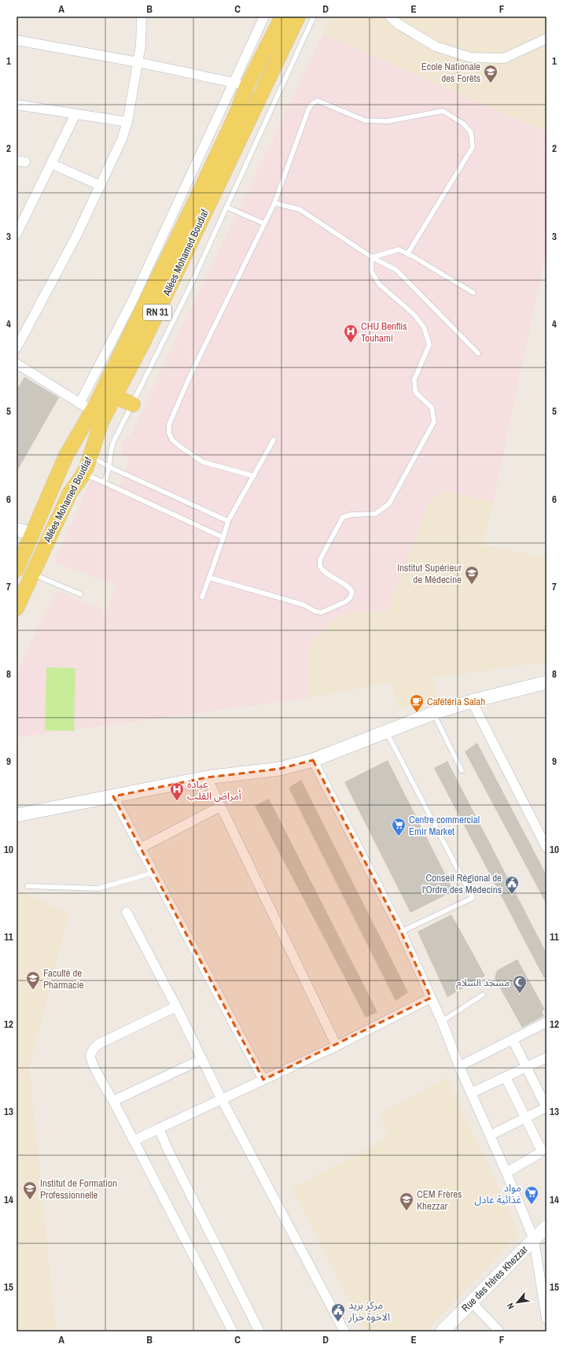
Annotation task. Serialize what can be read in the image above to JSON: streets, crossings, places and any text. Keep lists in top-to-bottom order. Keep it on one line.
{"streets":{"main road":["Allées Mohamed Boudiaf","RN 31"],"street":["Rue des frères Khezzar"]},"places":{"school or university":["Ecole Nationale des Forêts","Institut Supérieur de Médecine","Faculté de Pharmacie","Institut de Formation Professionnelle","CEM Frères Khezzar"],"hospital":["CHU Benflis Touhami","عيادة أمراض القلب"],"cafe":["Cafétéria Salah"],"supermarket":["Centre commercial Emir Market","مواد غذائية عادل"],"public building":["Conseil Régional de l'Ordre des Médecins","مركز بريد الاخوة خزار"],"mosque":["مسجد السلام"]},"north":"bottom left","grid":{"columns":["A","B","C","D","E","F"],"rows":["1","2","3","4","5","6","7","8","9","10","11","12","13","14","15"]}}
